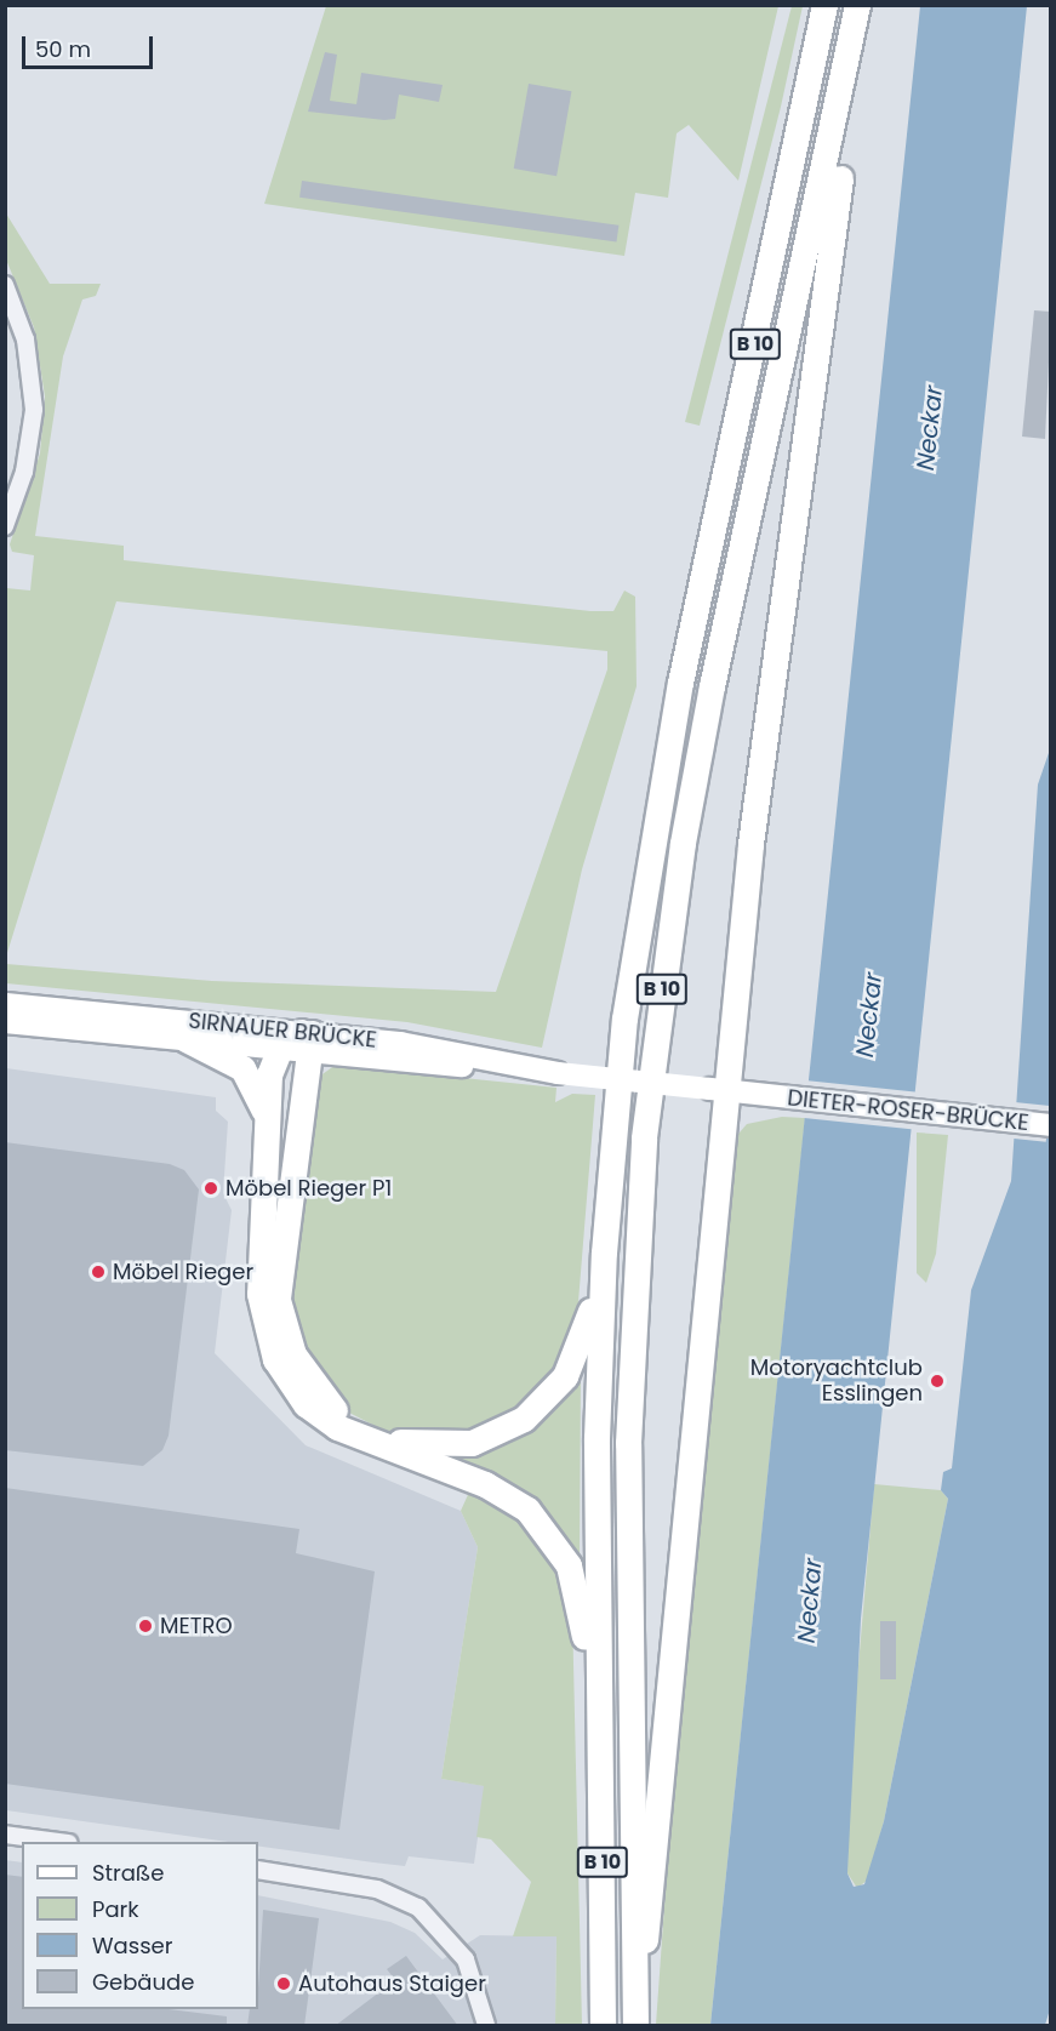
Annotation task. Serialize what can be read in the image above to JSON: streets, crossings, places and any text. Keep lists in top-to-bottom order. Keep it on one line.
{"streets":{"highway":["B 10"],"main road":["SIRNAUER BRÜCKE","DIETER-ROSER-BRÜCKE"]},"crossings":[["SIRNAUER BRÜCKE","DIETER-ROSER-BRÜCKE"]],"water":["Neckar"],"places":["Möbel Rieger P1","Möbel Rieger","Motoryachtclub Esslingen","METRO","Autohaus Staiger"],"legend":["Straße","Park","Wasser","Gebäude"],"scale_bar":"50 m"}
